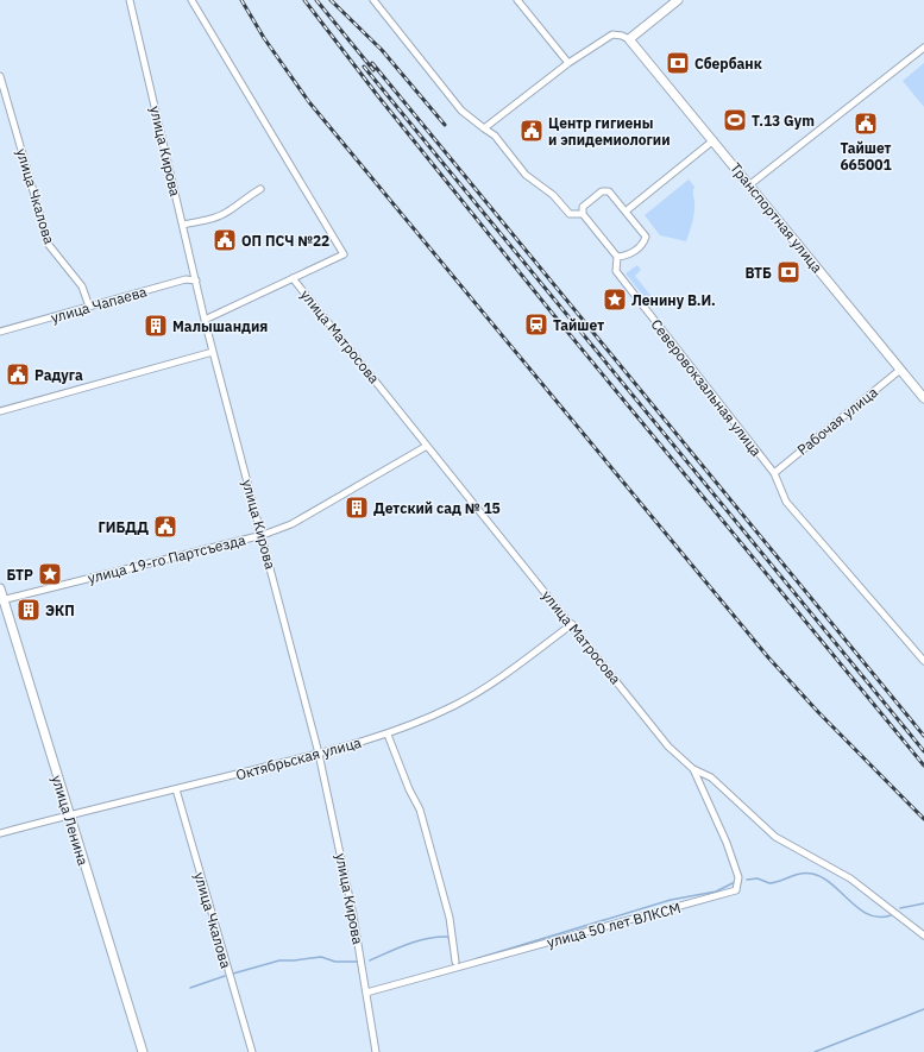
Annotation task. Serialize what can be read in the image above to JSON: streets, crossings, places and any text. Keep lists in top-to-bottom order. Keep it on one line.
{"streets":{"street":["улица Кирова","улица Чкалова","Транспортная улица","улица Чапаева","улица Матросова","Северовокзальная улица","Рабочая улица","улица 19-го Партсъезда","Октябрьская улица","улица Ленина","улица 50 лет ВЛКСМ"]},"crossings":[["улица Кирова","улица Чапаева"],["улица Кирова","улица 19-го Партсъезда"],["улица Кирова","Октябрьская улица"],["улица Кирова","улица 50 лет ВЛКСМ"],["улица Чкалова","улица Чапаева"],["улица Чкалова","Октябрьская улица"],["Транспортная улица","Рабочая улица"],["улица Матросова","улица 19-го Партсъезда"],["улица Матросова","Октябрьская улица"],["улица Матросова","улица 50 лет ВЛКСМ"],["Северовокзальная улица","Рабочая улица"],["улица 19-го Партсъезда","улица Ленина"],["Октябрьская улица","улица Ленина"]],"places":{"bank":["Сбербанк","ВТБ"],"sports":["T.13 Gym"],"public building":["Тайшет 665001","Центр гигиены и эпидемиологии","ОП ПСЧ №22","Радуга","ГИБДД"],"place":["Ленину В.И.","БТР"],"station":["Тайшет"],"building":["Малышандия","Детский сад № 15","ЭКП"]}}
